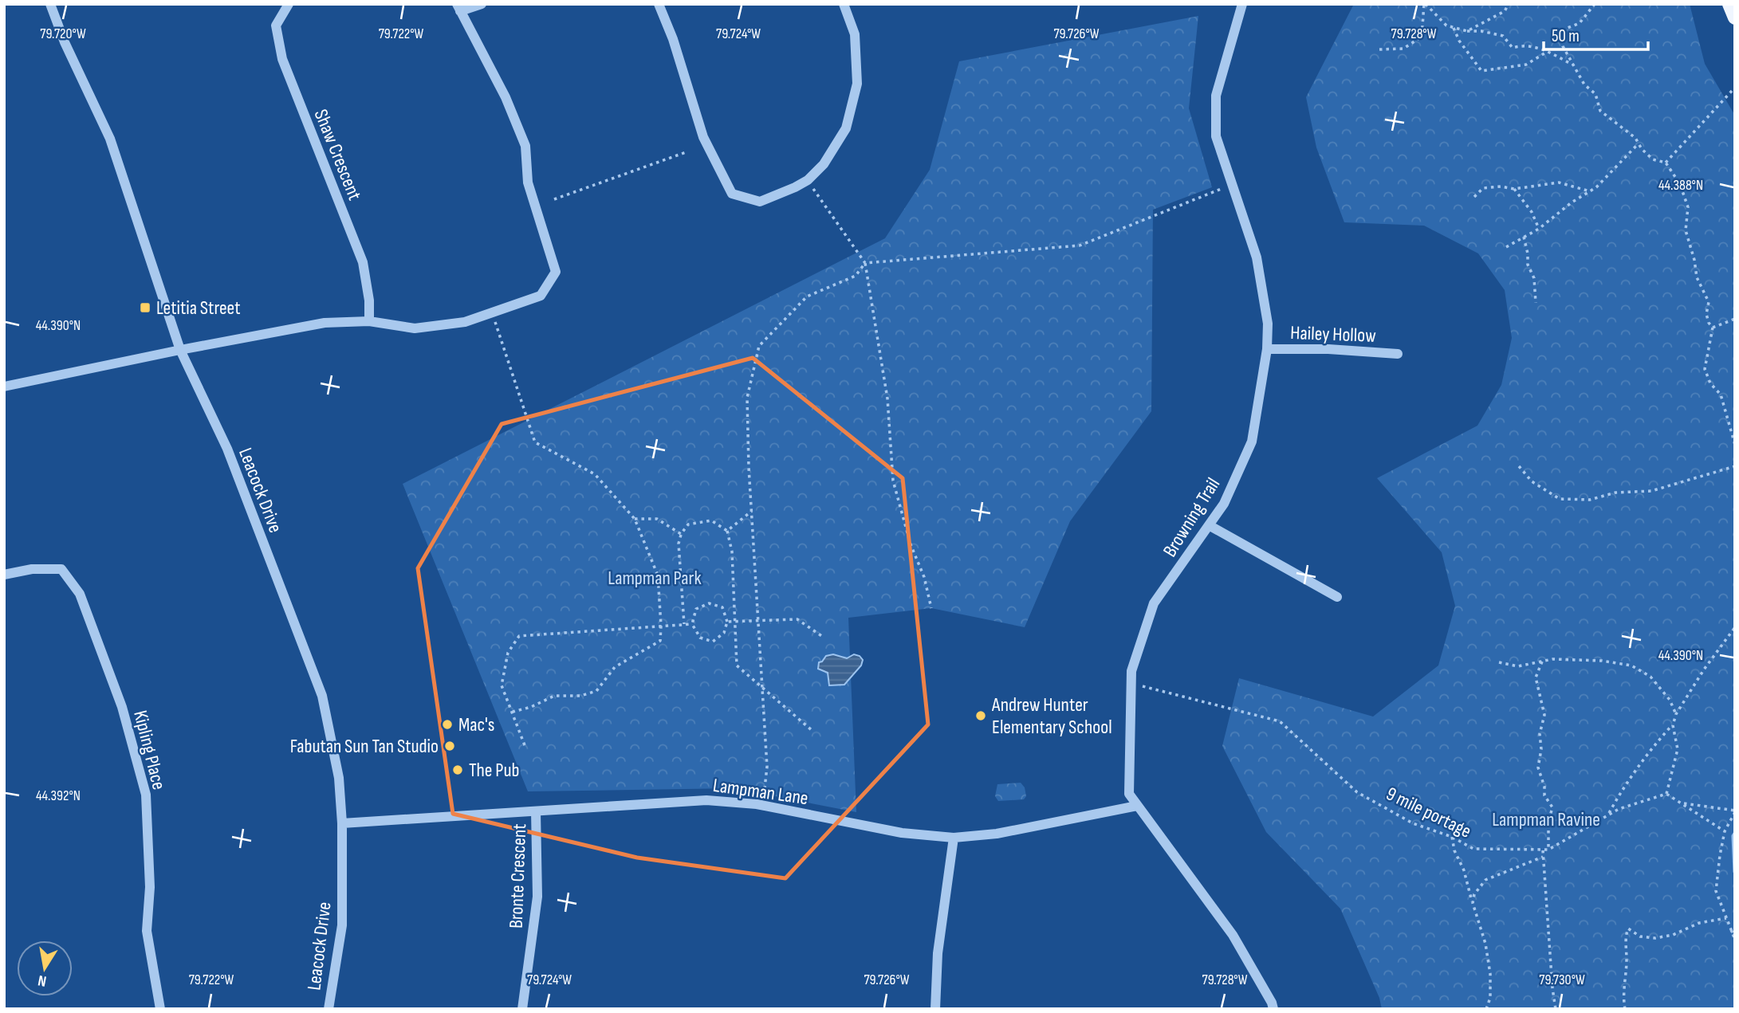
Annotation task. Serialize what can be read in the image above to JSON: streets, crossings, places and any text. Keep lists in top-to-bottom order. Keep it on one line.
{"streets":{"street":["Shaw Crescent","Hailey Hollow","Leacock Drive","Browning Trail","Kipling Place","Lampman Lane","Bronte Crescent"],"path":["9 mile portage"]},"crossings":[["Hailey Hollow","Browning Trail"],["Leacock Drive","Lampman Lane"],["Browning Trail","Lampman Lane"],["Browning Trail","9 mile portage"],["Lampman Lane","Bronte Crescent"]],"parks":["Lampman Park","Lampman Ravine"],"places":{"transit":["Letitia Street"],"other":["Andrew Hunter Elementary School","Mac's","Fabutan Sun Tan Studio","The Pub"]},"scale_bar":"50 m","north":"bottom","coordinates":["79.720°W","79.722°W","79.724°W","79.726°W","79.728°W","44.388°N","44.390°N","44.392°N","79.730°W"]}
